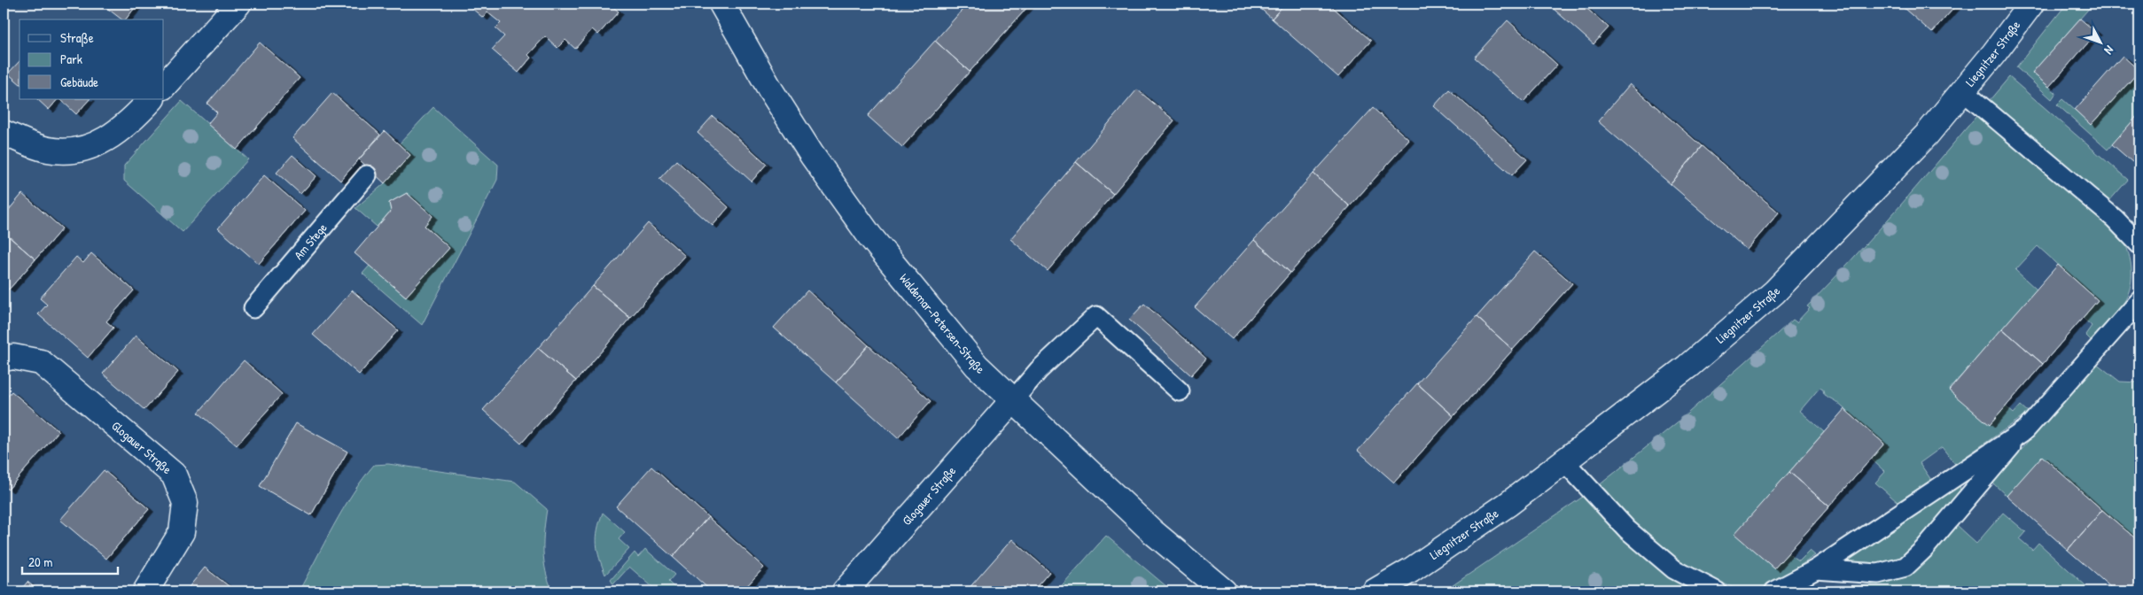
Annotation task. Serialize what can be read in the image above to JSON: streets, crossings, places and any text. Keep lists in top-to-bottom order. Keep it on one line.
{"streets":{"street":["Liegnitzer Straße","Waldemar-Petersen-Straße","Glogauer Straße"],"lane":["Am Stege"]},"crossings":[["Waldemar-Petersen-Straße","Glogauer Straße"]],"legend":["Straße","Park","Gebäude"],"scale_bar":"20 m","north":"bottom right"}
